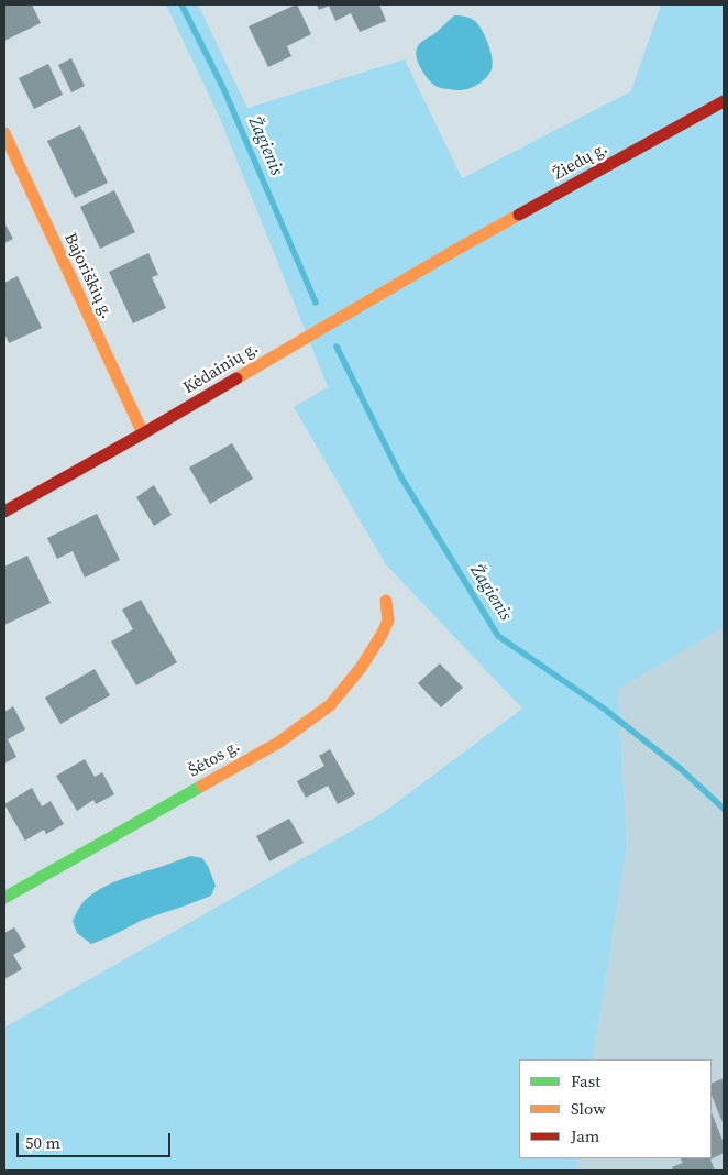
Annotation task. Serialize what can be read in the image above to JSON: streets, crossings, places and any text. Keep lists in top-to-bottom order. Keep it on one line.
{"streets":{"street":["Žiedų g.","Bajoriškių g.","Kėdainių g.","Šėtos g."]},"crossings":[["Žiedų g.","Kėdainių g."],["Bajoriškių g.","Kėdainių g."]],"water":["Žagienis"],"legend":["Fast","Slow","Jam"],"scale_bar":"50 m"}
